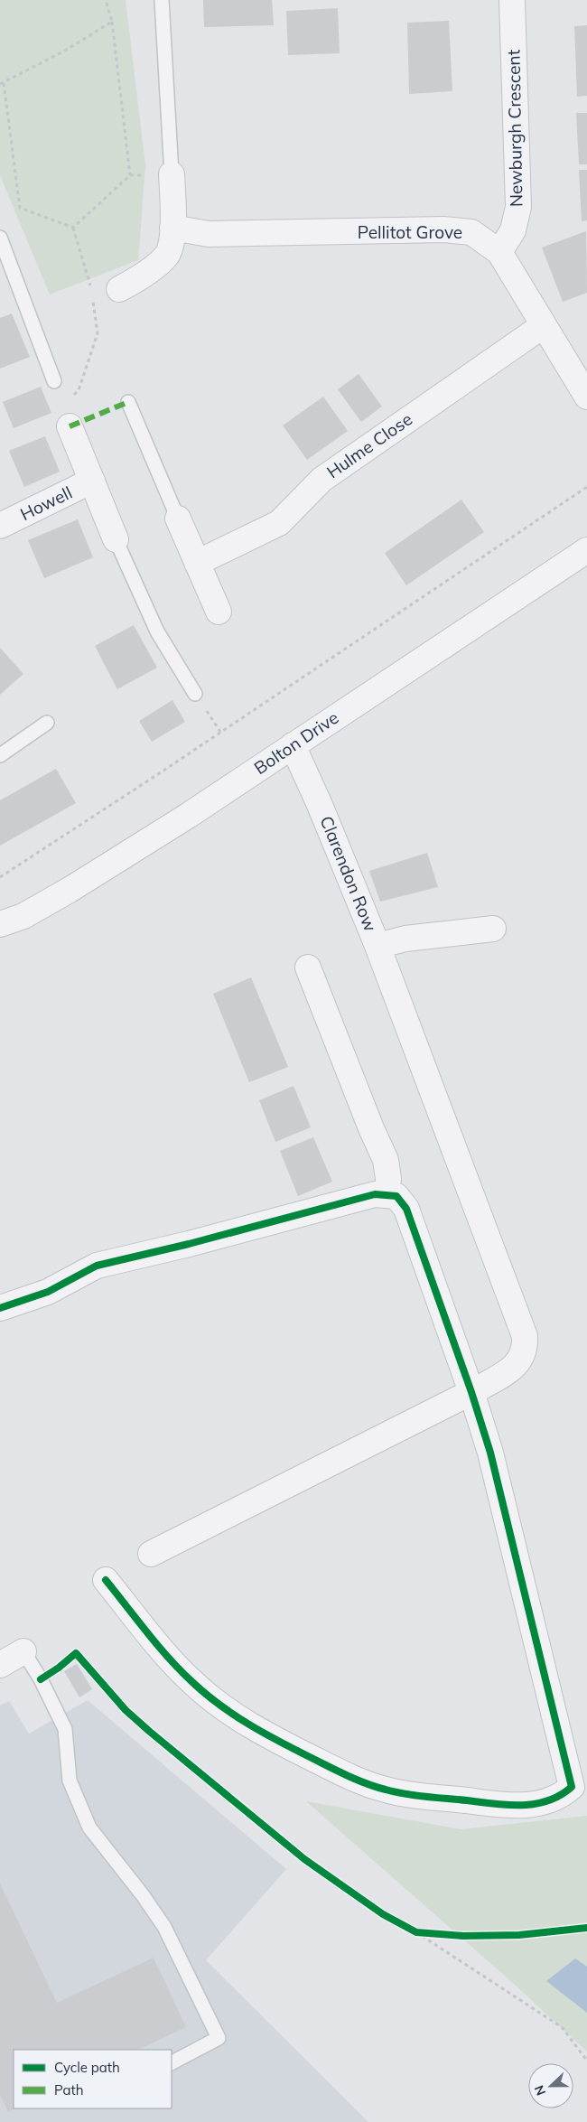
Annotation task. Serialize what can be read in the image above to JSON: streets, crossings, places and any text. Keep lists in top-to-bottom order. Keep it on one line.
{"streets":{"street":["Newburgh Crescent","Pellitot Grove","Hulme Close","Howell","Bolton Drive","Clarendon Row"]},"crossings":[["Newburgh Crescent","Pellitot Grove"],["Pellitot Grove","Hulme Close"],["Bolton Drive","Clarendon Row"]],"legend":["Cycle path","Path"],"north":"left"}
